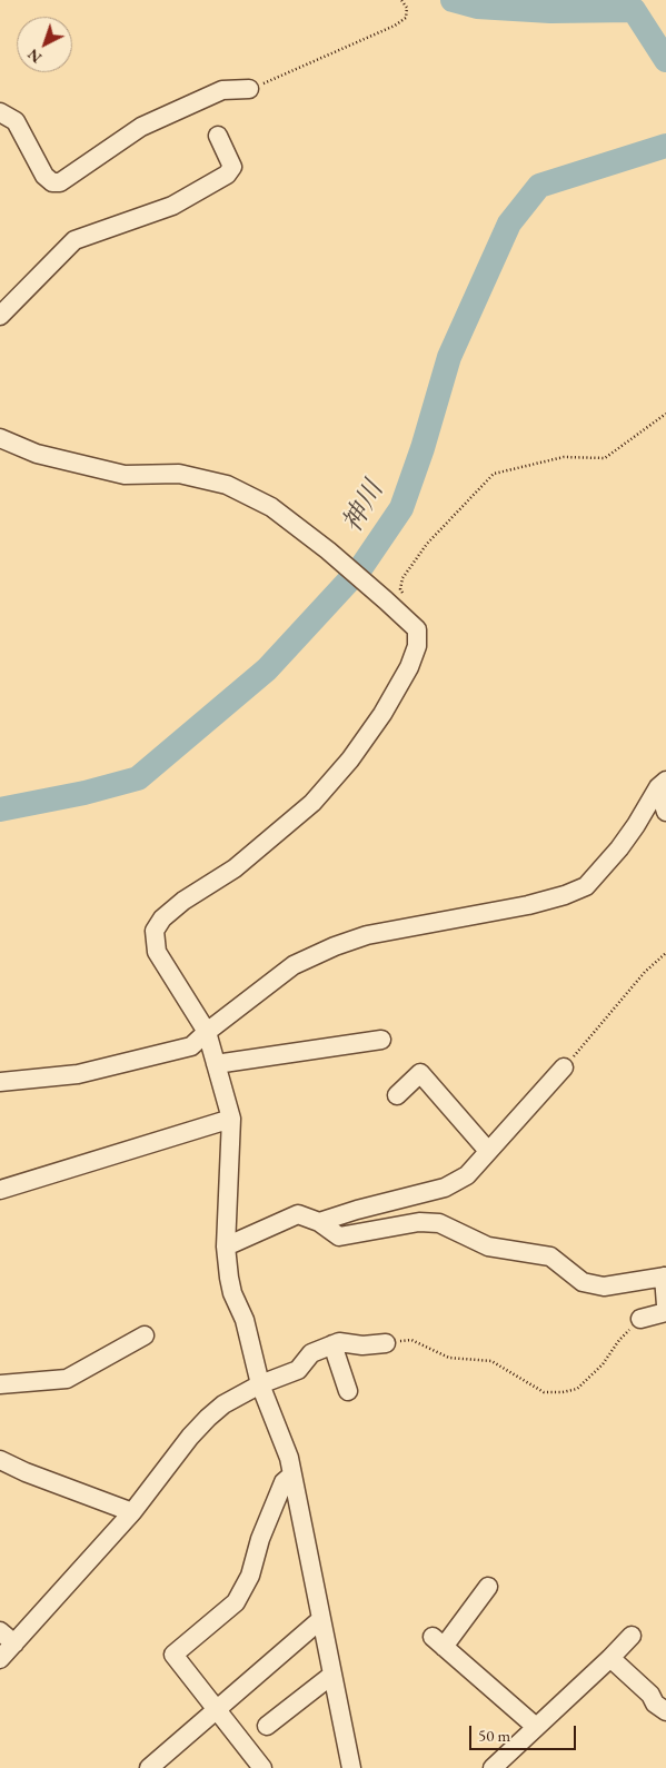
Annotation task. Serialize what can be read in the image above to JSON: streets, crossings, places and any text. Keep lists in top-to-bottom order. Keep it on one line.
{"water":["神川"],"scale_bar":"50 m","north":"bottom left"}
